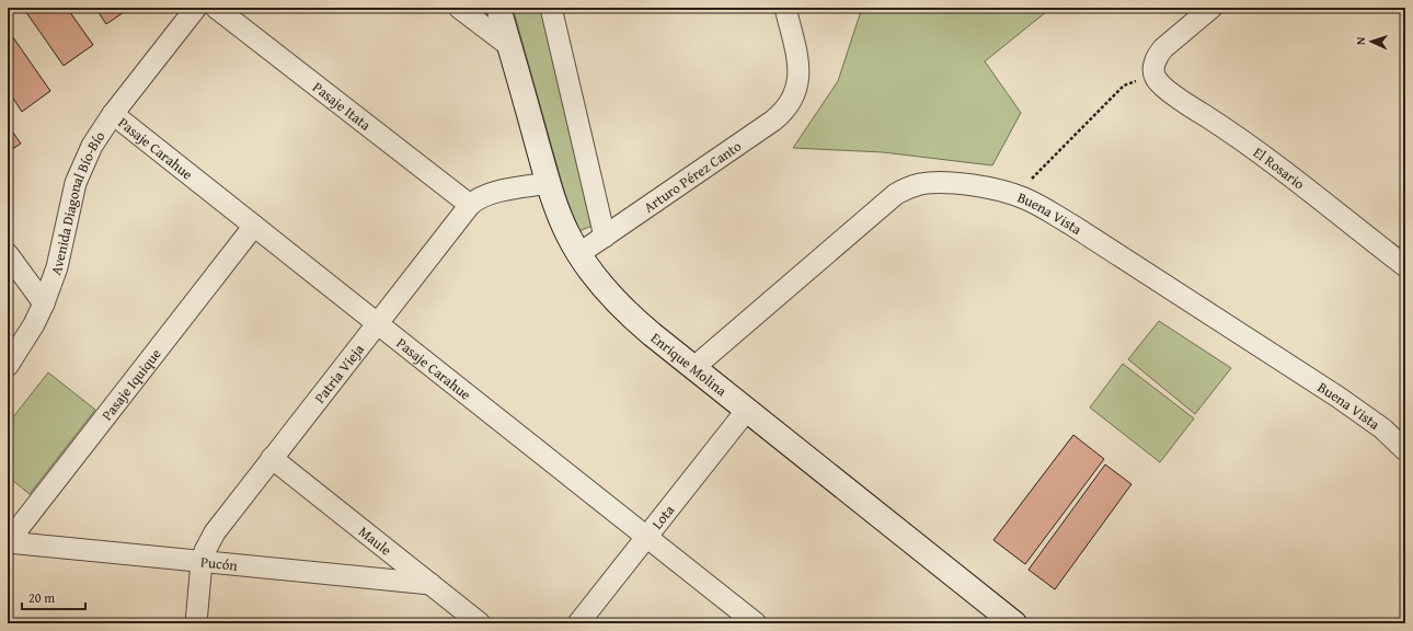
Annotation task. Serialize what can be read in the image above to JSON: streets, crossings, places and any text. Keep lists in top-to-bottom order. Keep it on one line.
{"streets":{"main road":["Enrique Molina"],"street":["Pasaje Itata","Pasaje Carahue","El Rosario","Arturo Pérez Canto","Avenida Diagonal Bío-Bío","Buena Vista","Patria Vieja","Pasaje Iquique","Lota","Maule","Pucón"]},"crossings":[["Pasaje Itata","Patria Vieja"],["Pasaje Carahue","Avenida Diagonal Bío-Bío"],["Pasaje Carahue","Patria Vieja"],["Pasaje Carahue","Pasaje Iquique"],["Pasaje Carahue","Lota"],["Arturo Pérez Canto","Enrique Molina"],["Buena Vista","Enrique Molina"],["Enrique Molina","Patria Vieja"],["Enrique Molina","Lota"],["Patria Vieja","Maule"],["Patria Vieja","Pucón"],["Pasaje Iquique","Pucón"],["Maule","Pucón"]],"scale_bar":"20 m","north":"left"}
